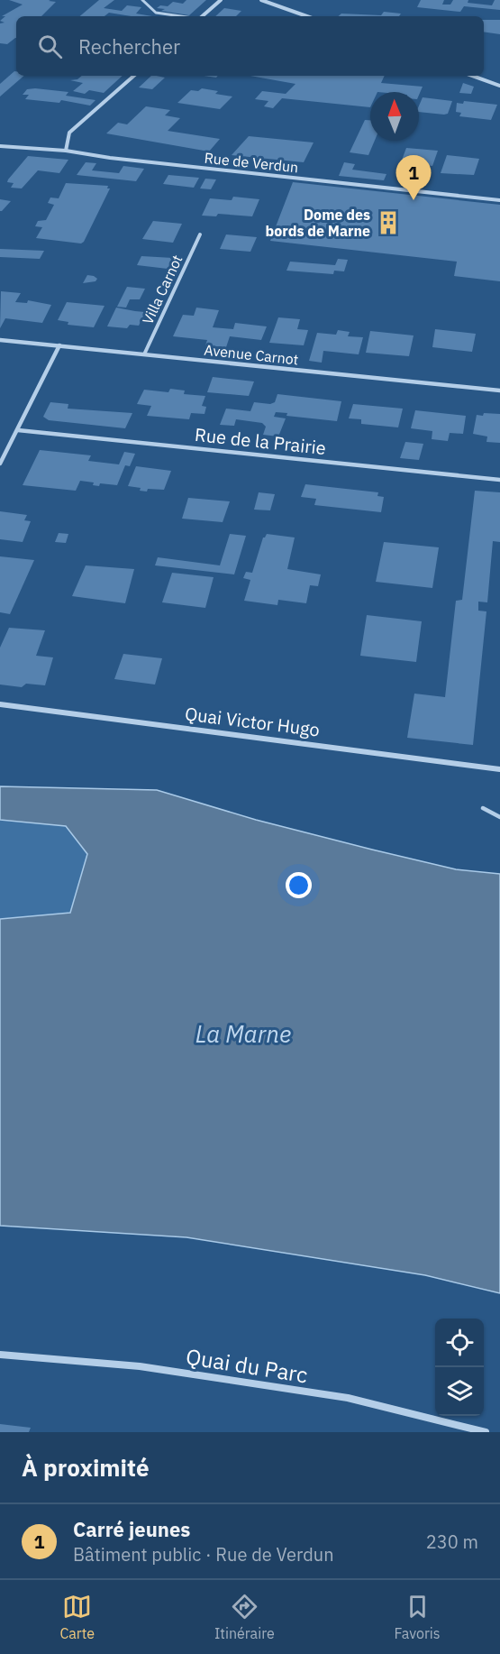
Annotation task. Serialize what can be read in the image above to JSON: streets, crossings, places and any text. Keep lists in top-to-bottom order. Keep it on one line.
{"streets":{"street":["Rue de Verdun","Avenue Carnot","Rue de la Prairie","Quai Victor Hugo","Quai du Parc"],"lane":["Villa Carnot"]},"crossings":[["Villa Carnot","Avenue Carnot"]],"water":["La Marne"],"places":{"building":["Dome des bords de Marne"]},"north":"top","page":{"search":"Rechercher","pins":"1","heading":"À proximité","list":[{"mark":"1","name":"Carré jeunes","note":"Bâtiment public · Rue de Verdun","value":"230 m"}],"nav":["Carte","Itinéraire","Favoris"]}}
